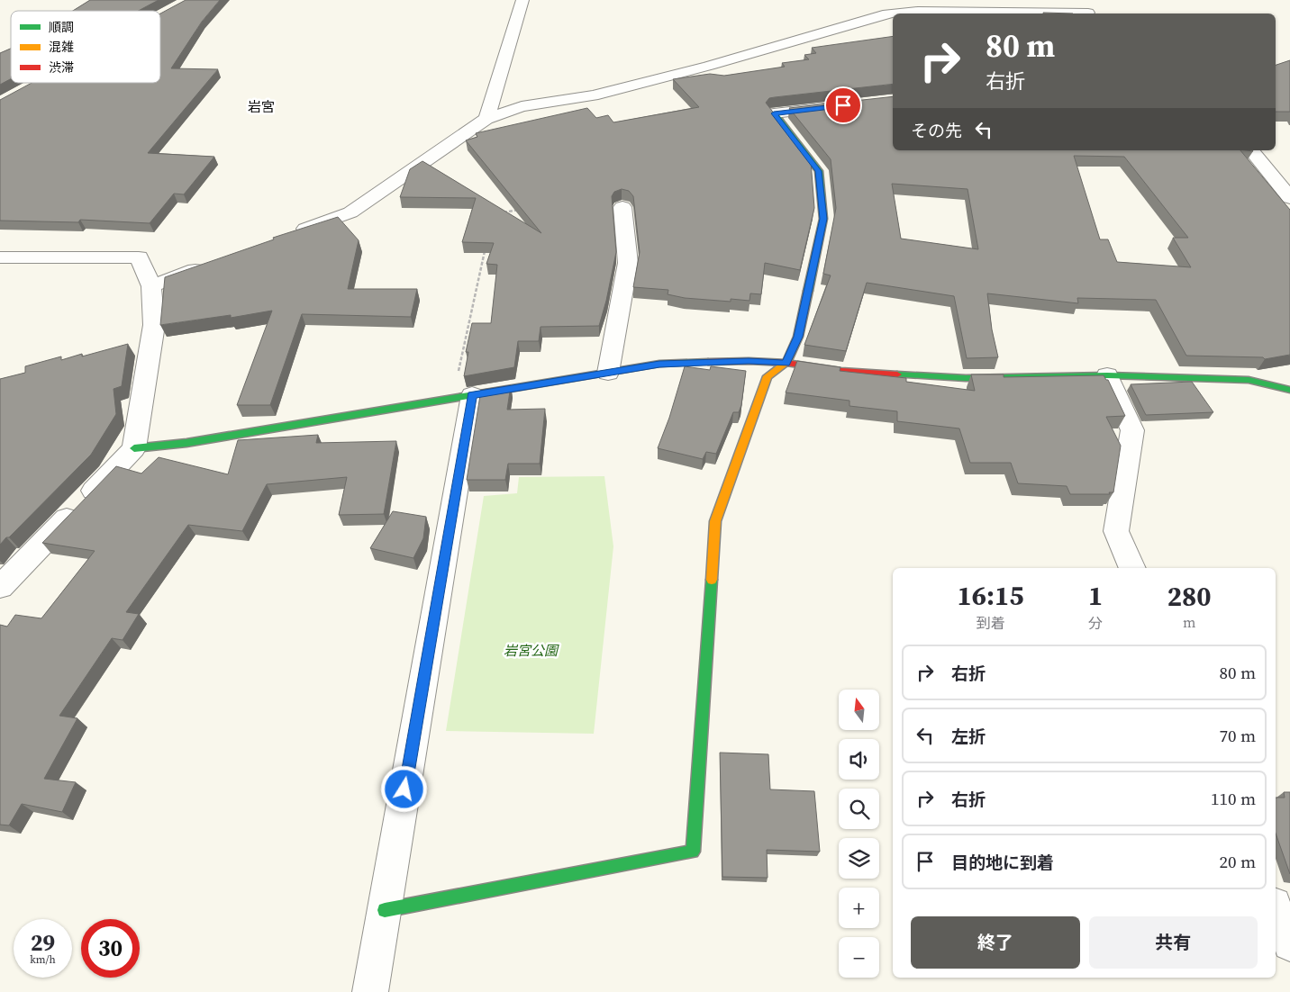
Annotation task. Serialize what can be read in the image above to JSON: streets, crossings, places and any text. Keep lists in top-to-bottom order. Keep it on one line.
{"districts":["岩宮"],"parks":["岩宮公園"],"legend":["順調","混雑","渋滞"],"north":"top","page":{"turn":["80 m","右折"],"then":"その先","eta":["16:15","到着","1","分","280","m"],"list":[{"name":"右折","value":"80 m"},{"name":"左折","value":"70 m"},{"name":"右折","value":"110 m"},{"name":"目的地に到着","value":"20 m"}],"map_buttons":["+","−"],"buttons":["終了","共有"],"speed":"29 km/h","limit":"30"}}
